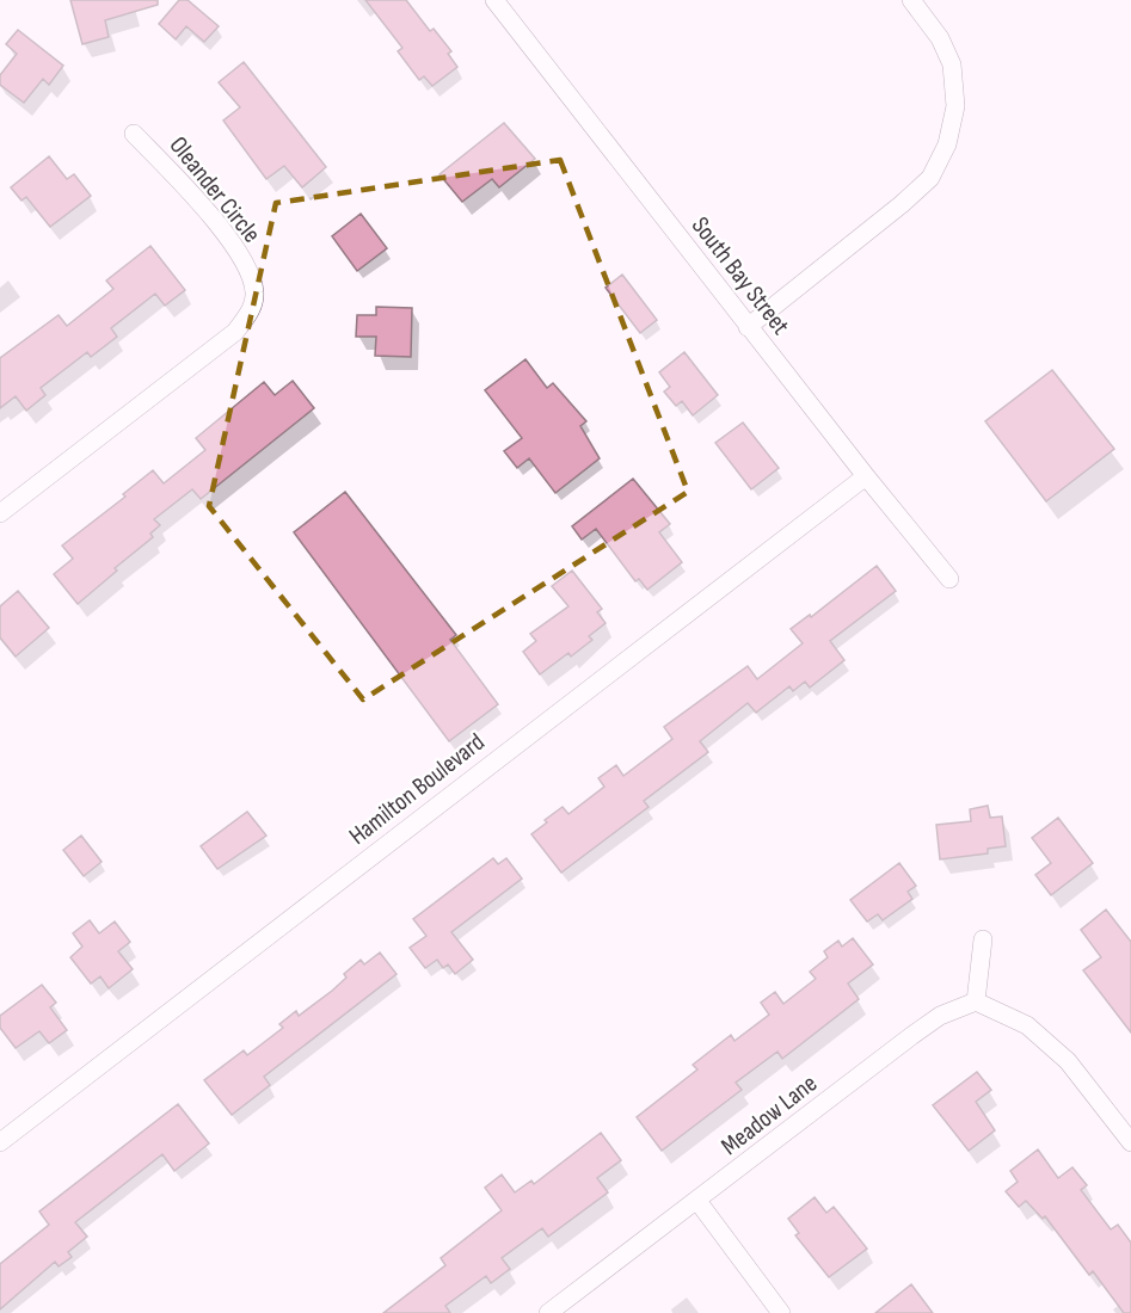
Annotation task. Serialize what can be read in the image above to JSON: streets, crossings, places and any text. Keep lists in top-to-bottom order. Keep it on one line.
{"streets":{"street":["Oleander Circle","South Bay Street","Hamilton Boulevard","Meadow Lane"]},"crossings":[["South Bay Street","Hamilton Boulevard"]]}
